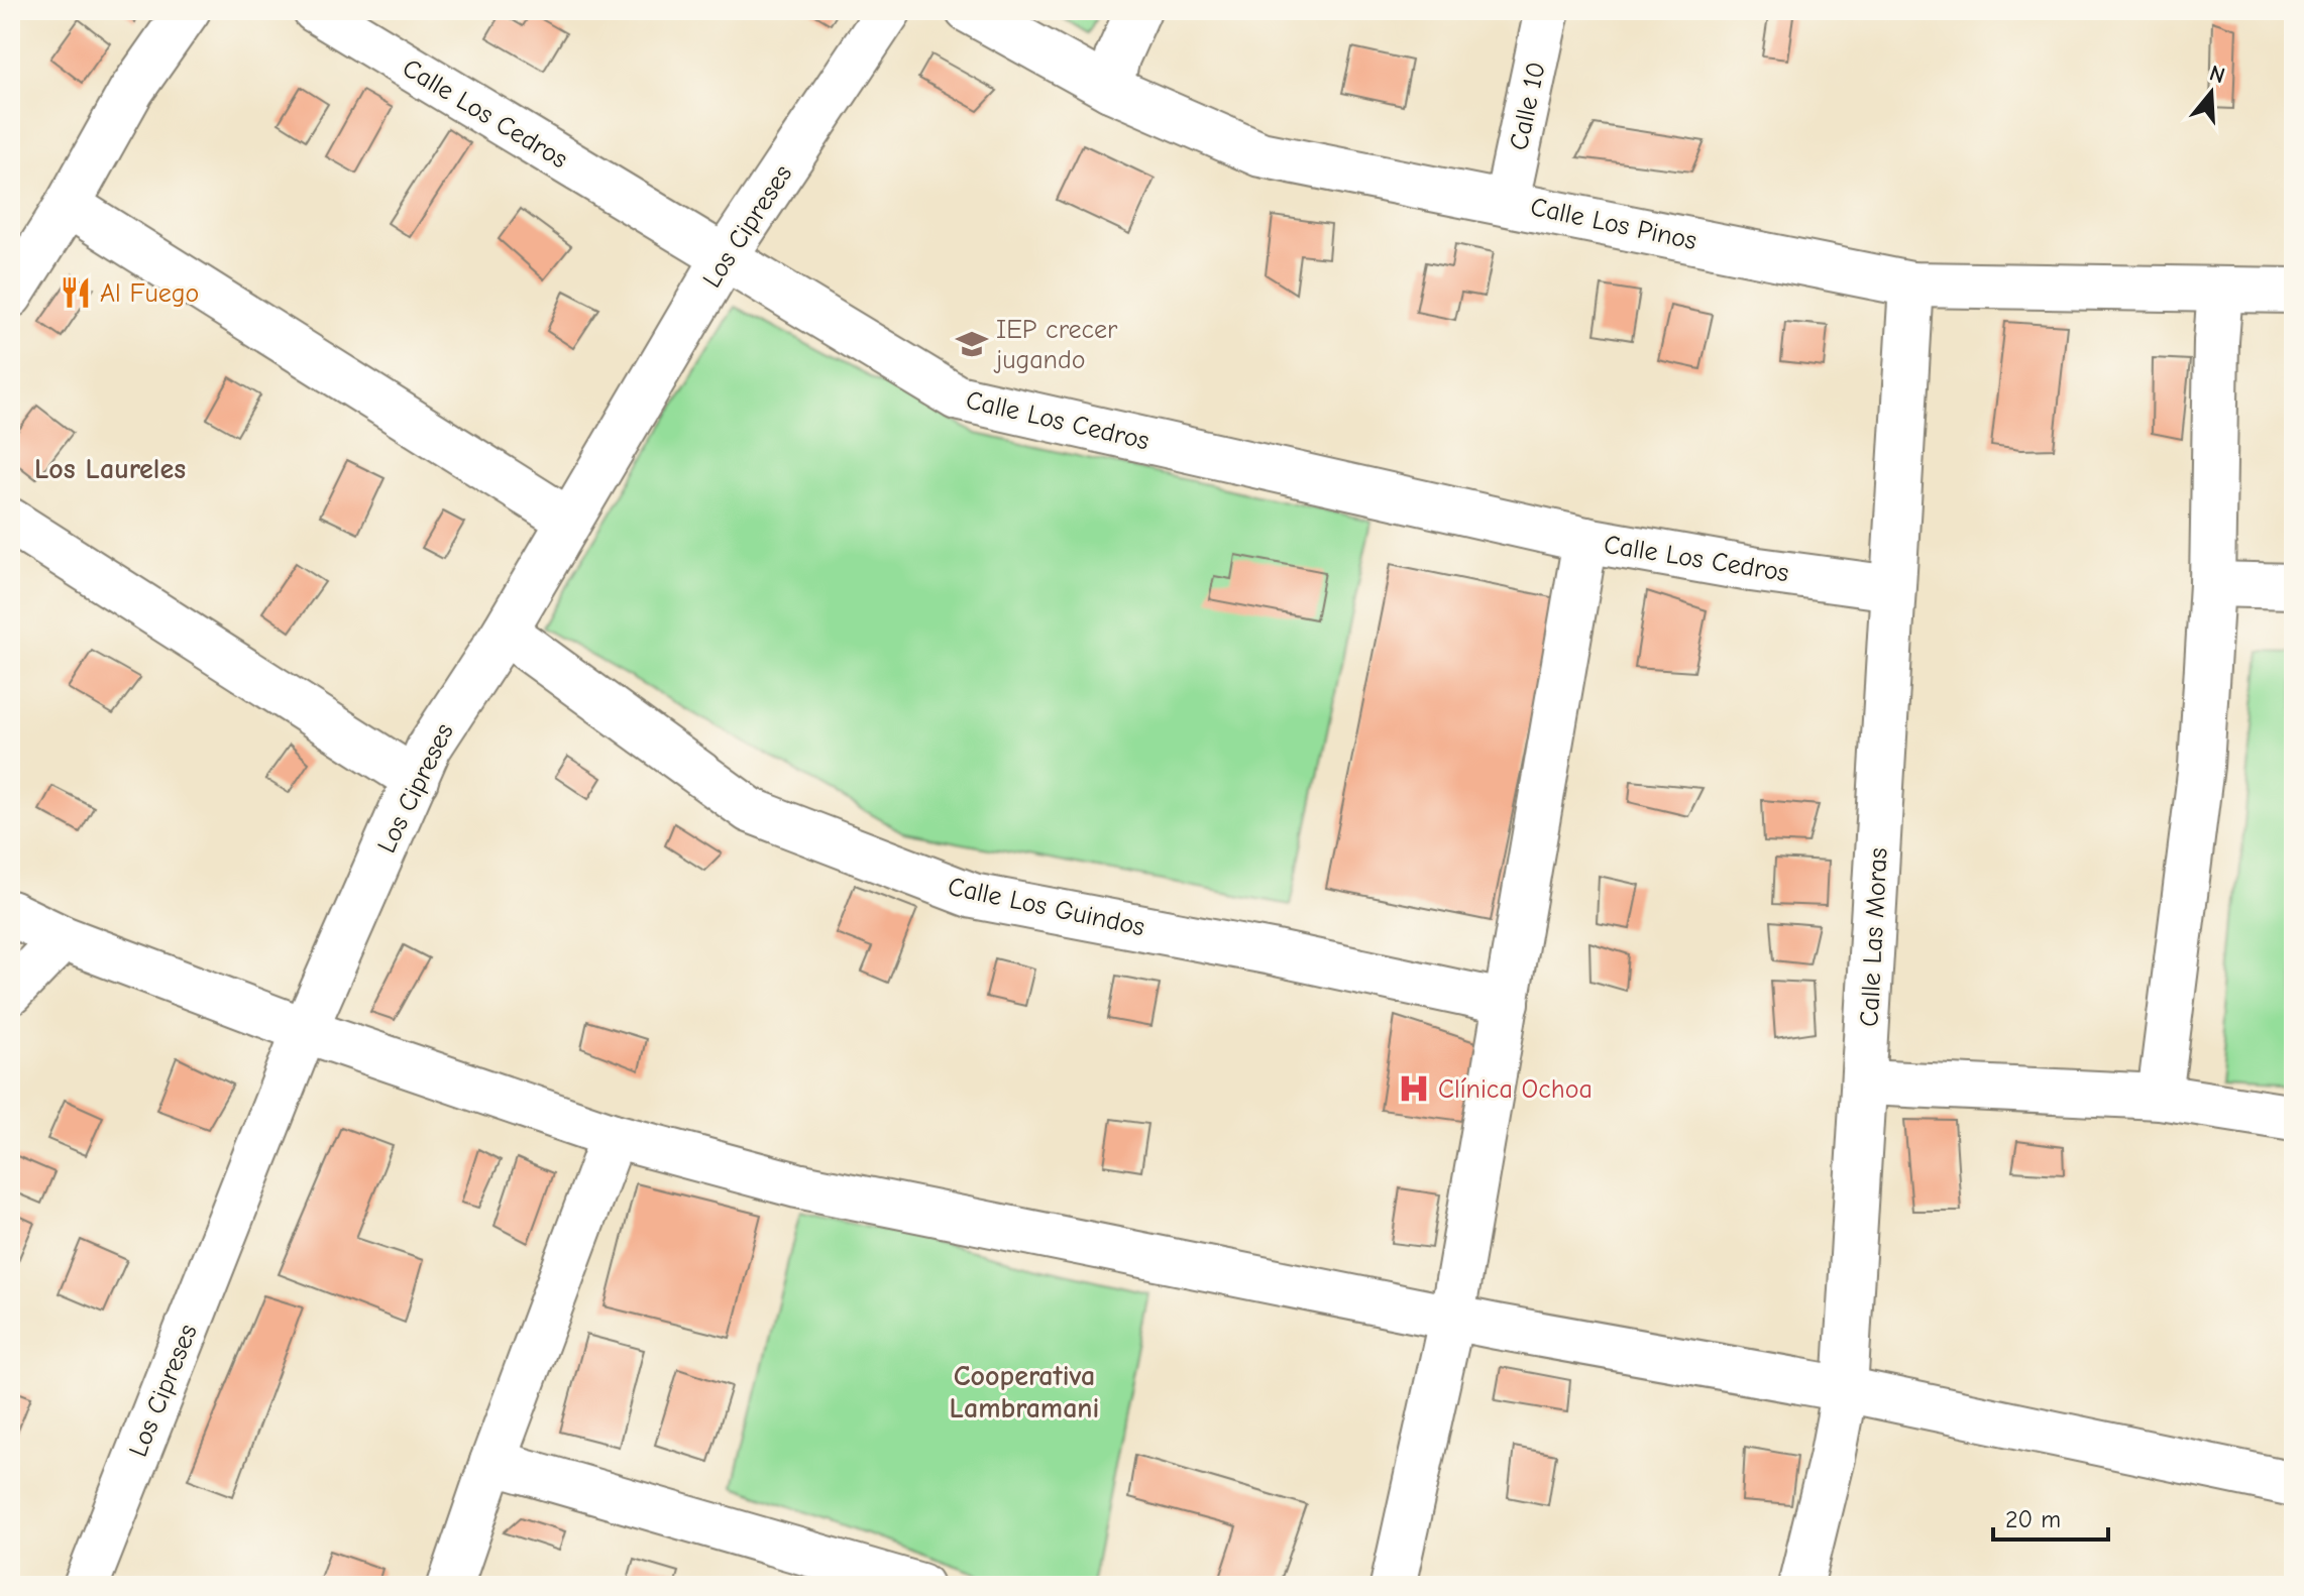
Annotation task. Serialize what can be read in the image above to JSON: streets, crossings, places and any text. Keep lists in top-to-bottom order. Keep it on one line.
{"streets":{"street":["Calle 10","Calle Los Cedros","Calle Los Pinos","Los Cipreses","Calle Los Guindos","Calle Las Moras"]},"crossings":[["Calle 10","Calle Los Pinos"],["Calle Los Cedros","Los Cipreses"],["Calle Los Cedros","Calle Las Moras"],["Calle Los Pinos","Calle Las Moras"],["Los Cipreses","Calle Los Guindos"]],"districts":["Los Laureles","Cooperativa Lambramani"],"places":{"restaurant":["Al Fuego"],"school or university":["IEP crecer jugando"],"hospital":["Clínica Ochoa"]},"scale_bar":"20 m","north":"top"}
